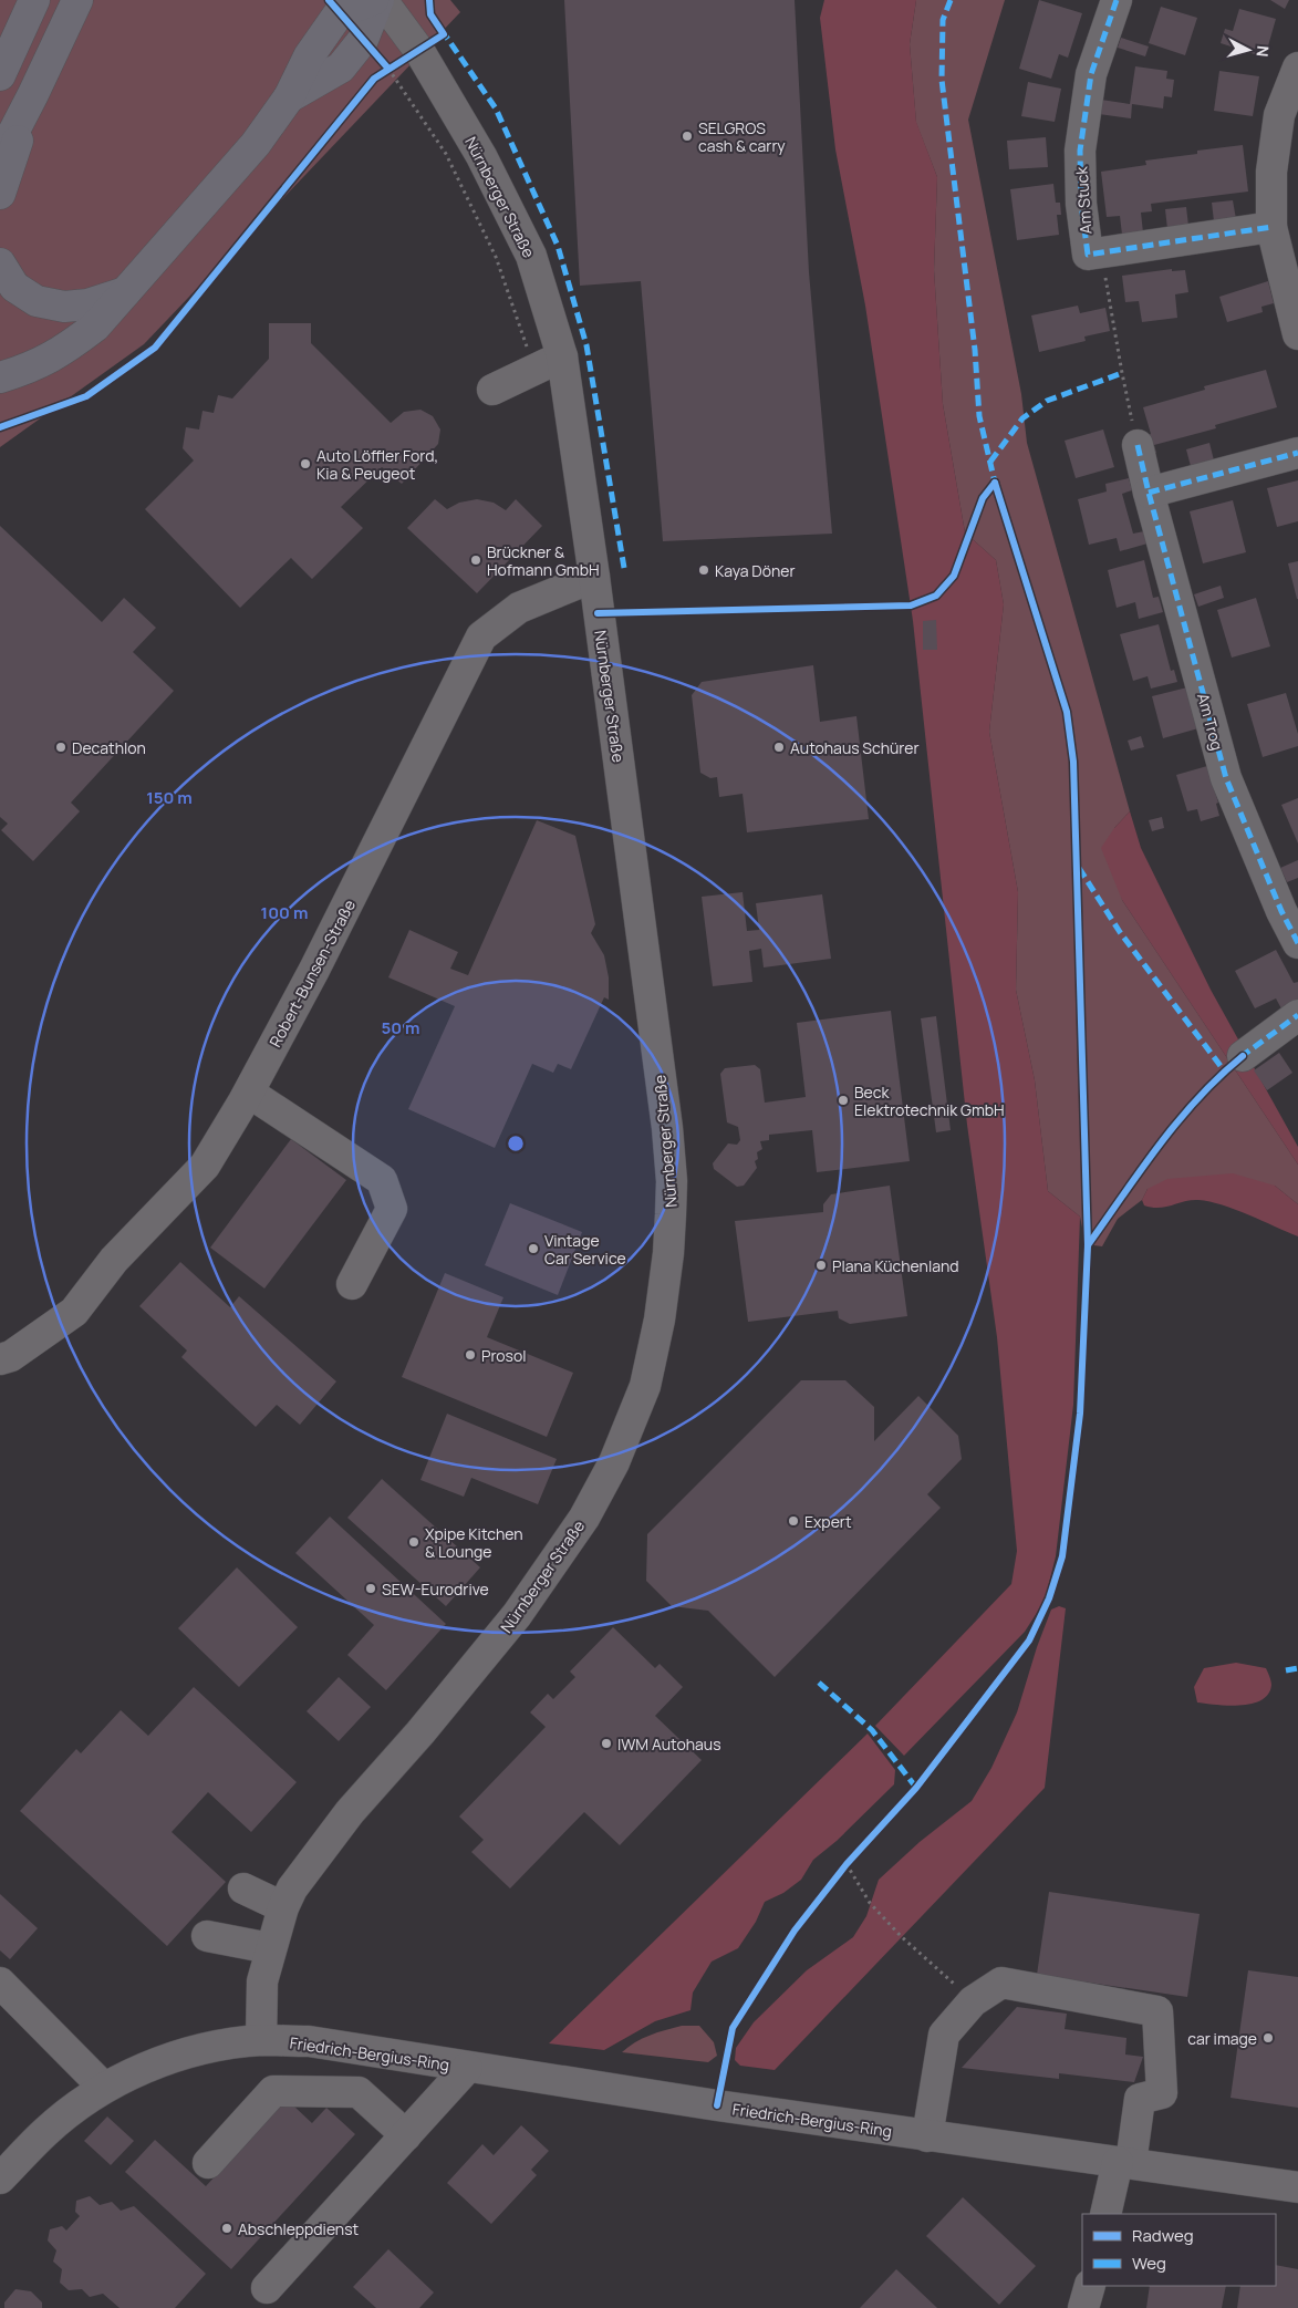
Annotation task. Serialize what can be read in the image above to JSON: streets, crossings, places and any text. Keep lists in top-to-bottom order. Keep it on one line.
{"streets":{"street":["Nürnberger Straße","Am Stuck","Am Trog","Robert-Bunsen-Straße","Friedrich-Bergius-Ring"]},"crossings":[["Nürnberger Straße","Robert-Bunsen-Straße"],["Nürnberger Straße","Friedrich-Bergius-Ring"]],"places":["SELGROS cash & carry","Auto Löffler Ford, Kia & Peugeot","Brückner & Hofmann GmbH","Kaya Döner","Decathlon","Autohaus Schürer","Beck Elektrotechnik GmbH","Vintage Car Service","Plana Küchenland","Prosol","Expert","Xpipe Kitchen & Lounge","SEW-Eurodrive","IWM Autohaus","car image","Abschleppdienst"],"legend":["Radweg","Weg"],"north":"right","rings":["150 m","100 m","50 m"]}
